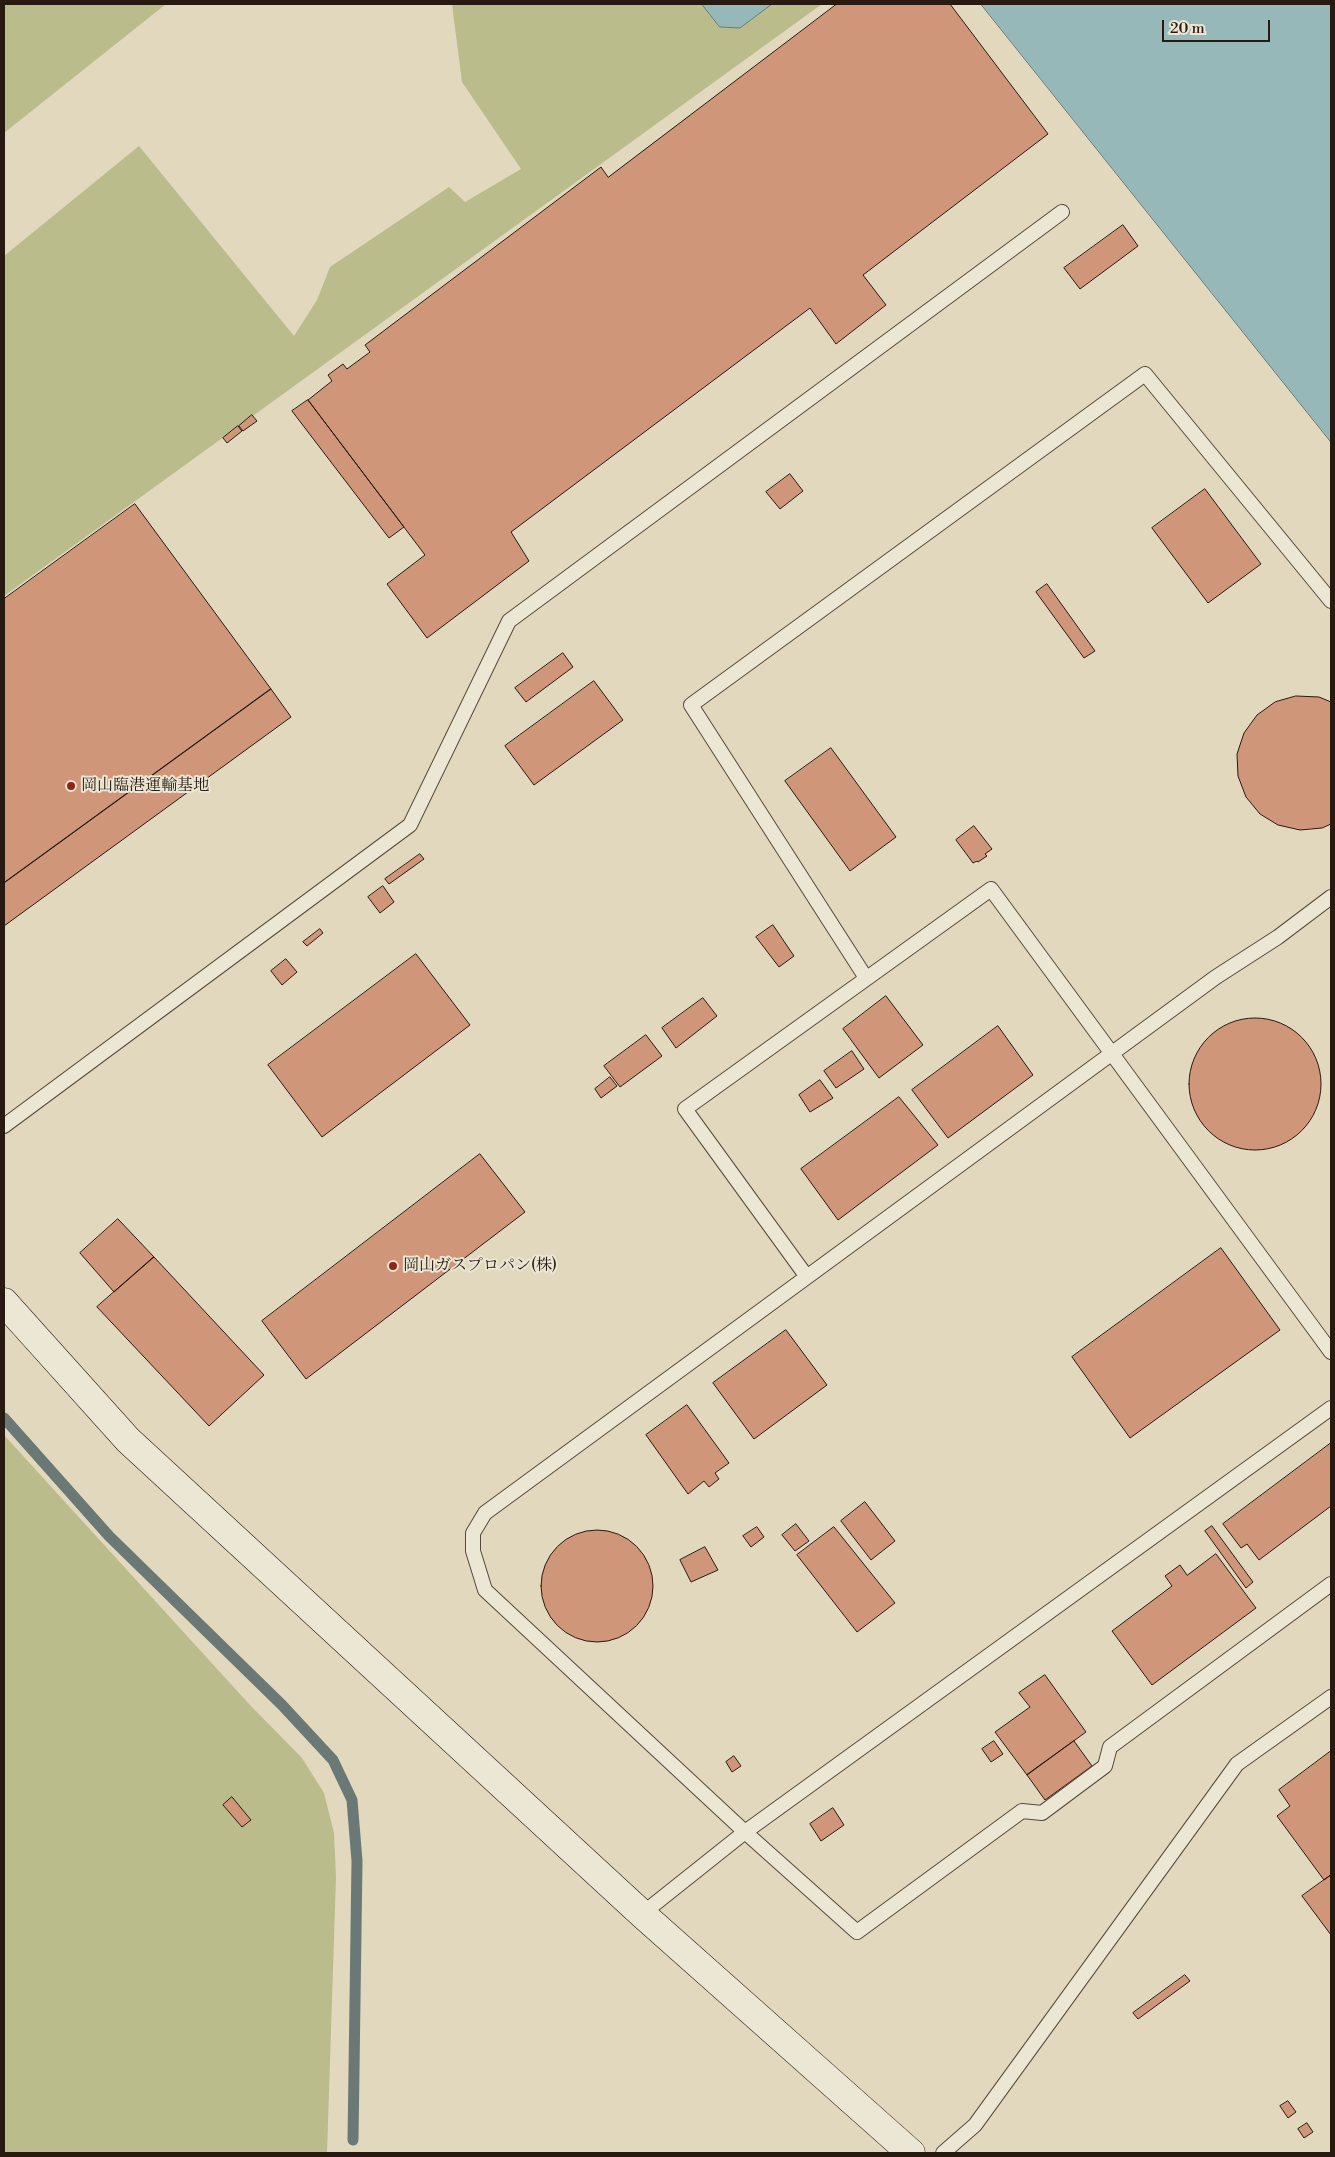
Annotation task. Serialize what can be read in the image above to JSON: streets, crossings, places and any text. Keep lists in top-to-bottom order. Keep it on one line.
{"places":["岡山臨港運輸基地","岡山ガスプロパン(株)"],"scale_bar":"20 m"}
